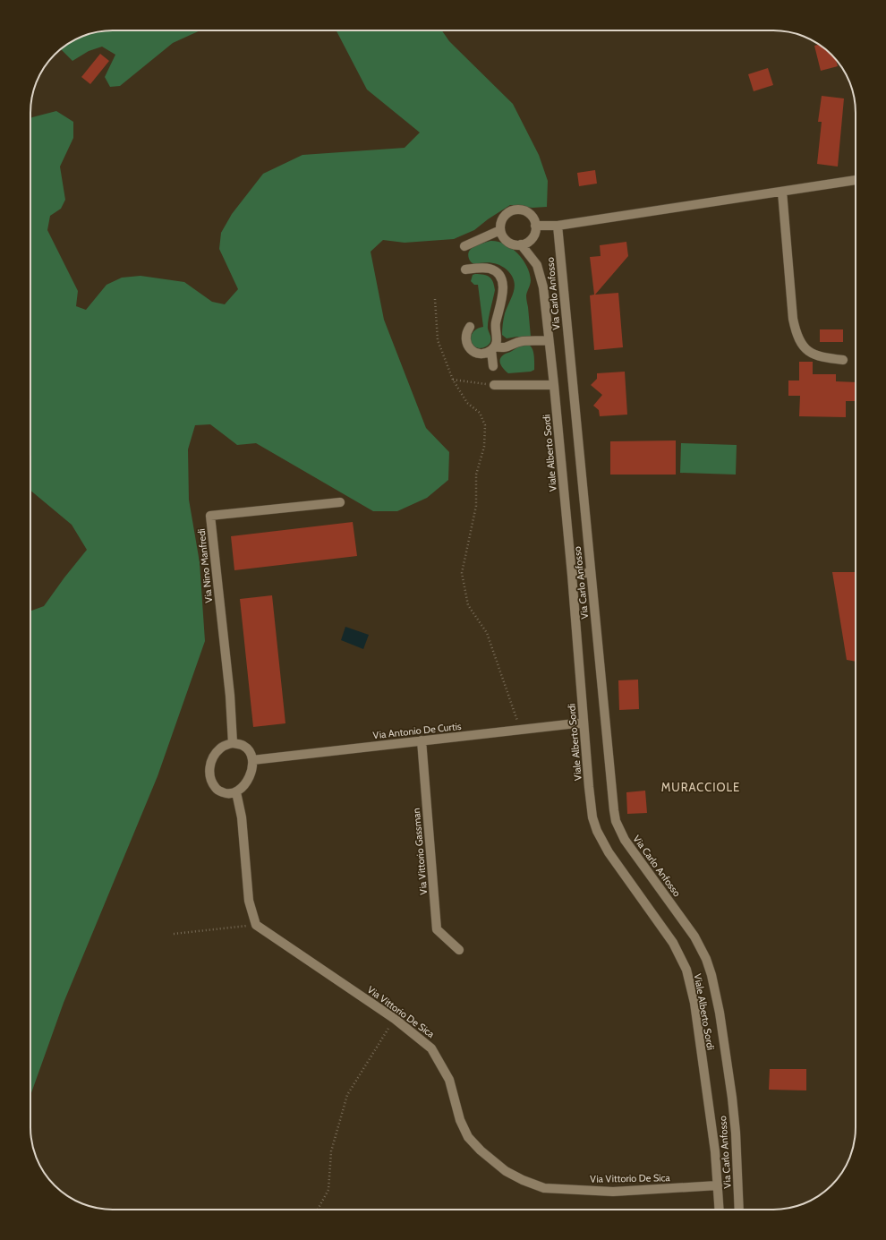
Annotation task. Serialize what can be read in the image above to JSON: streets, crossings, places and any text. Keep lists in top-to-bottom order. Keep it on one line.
{"streets":{"street":["Via Carlo Anfosso","Viale Alberto Sordi","Via Nino Manfredi","Via Antonio De Curtis","Via Vittorio Gassman","Via Vittorio De Sica"]},"crossings":[["Viale Alberto Sordi","Via Antonio De Curtis"],["Viale Alberto Sordi","Via Vittorio De Sica"],["Via Nino Manfredi","Via Antonio De Curtis"],["Via Antonio De Curtis","Via Vittorio Gassman"]],"districts":["MURACCIOLE"]}
